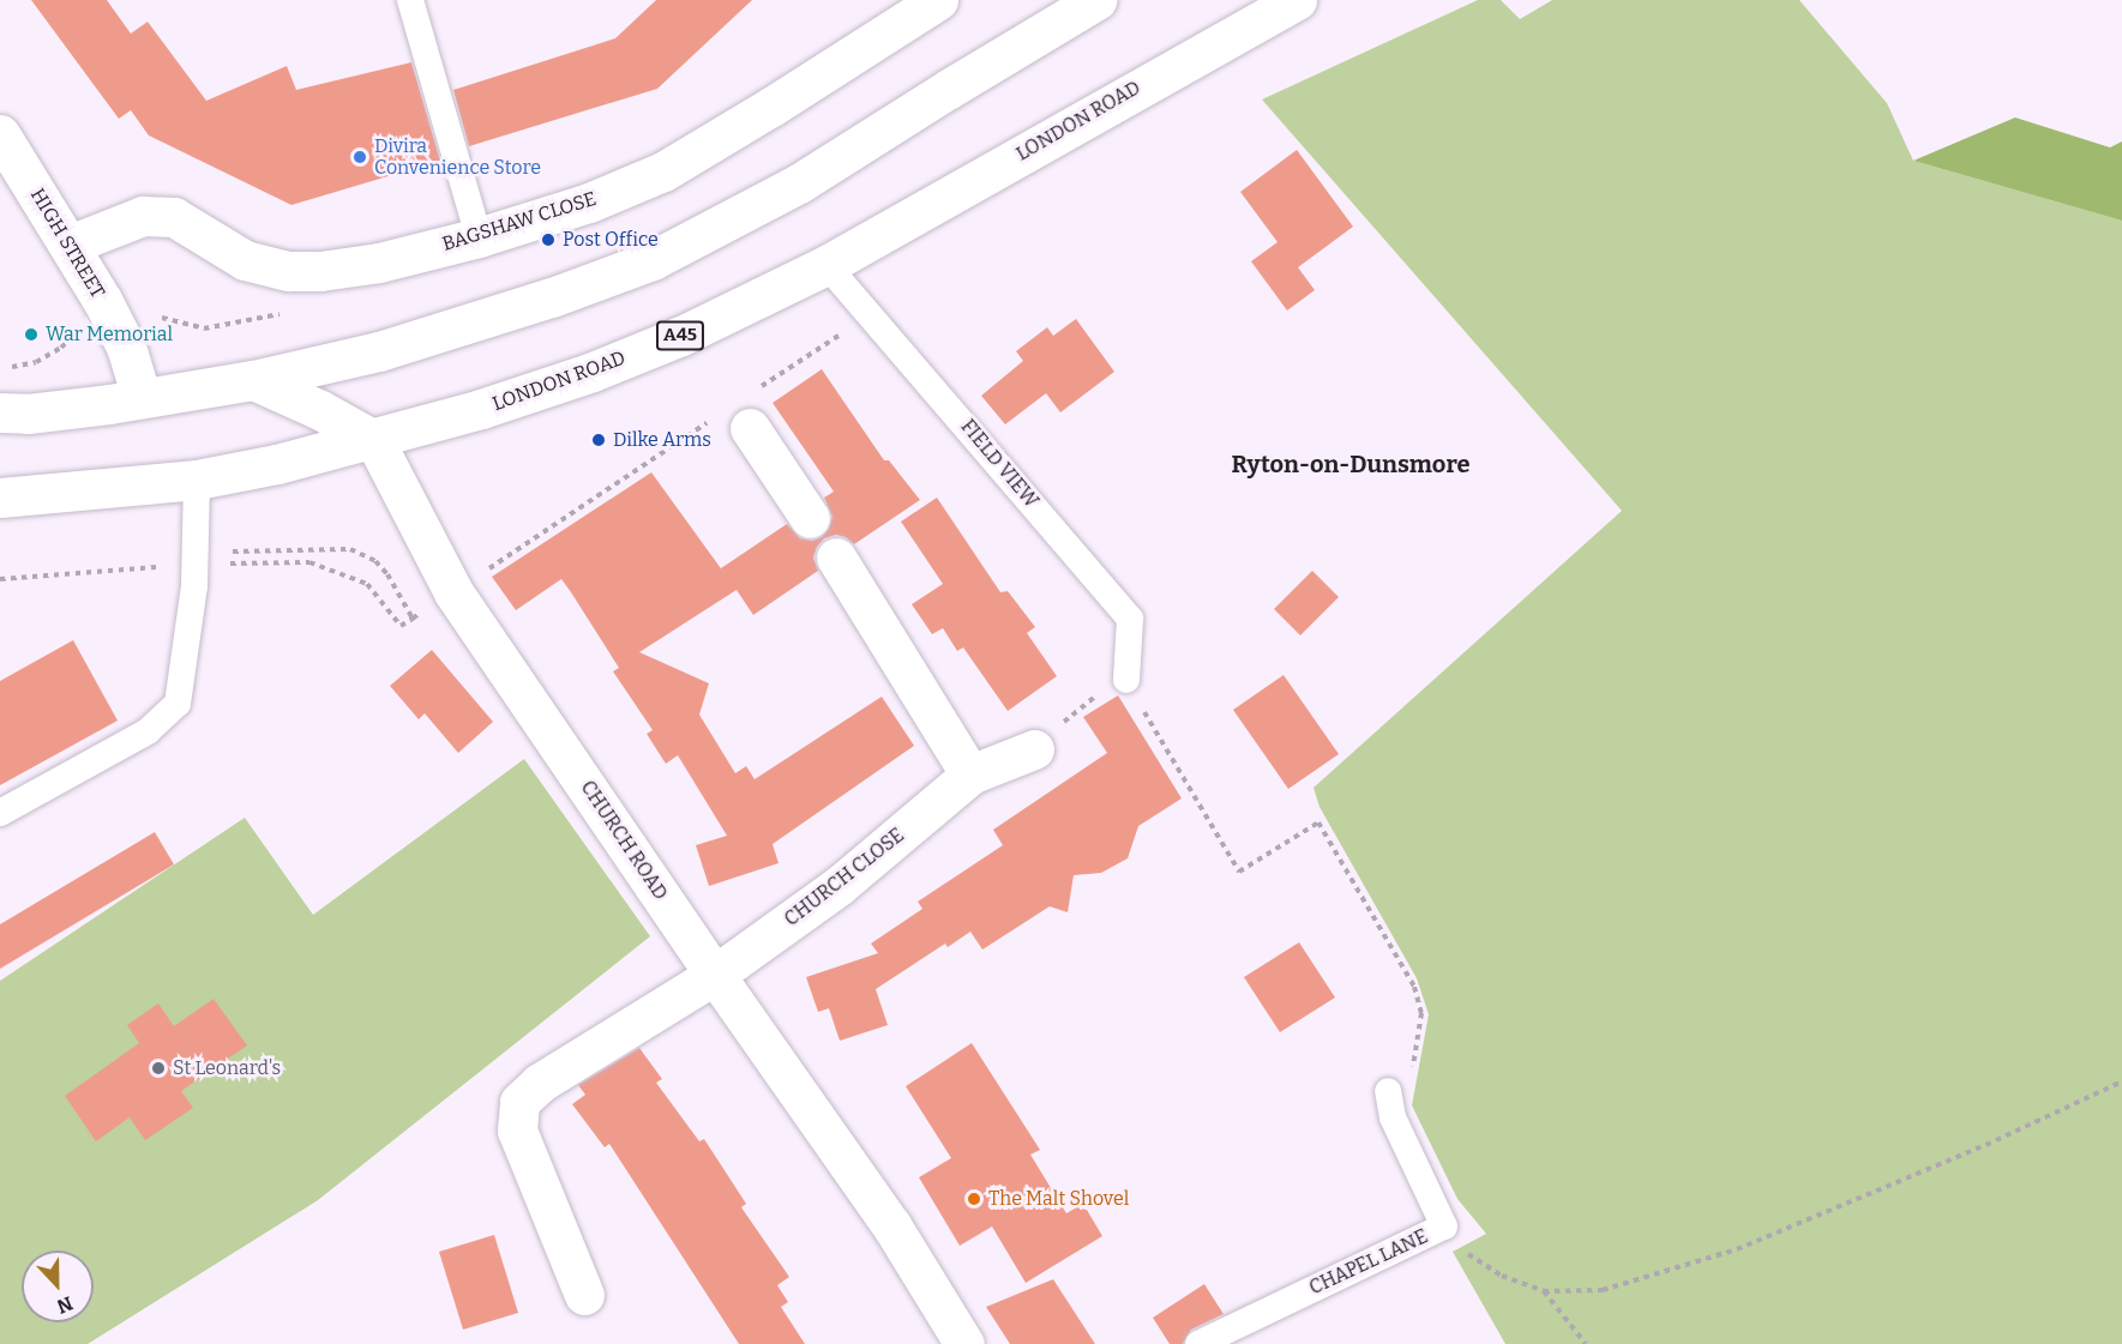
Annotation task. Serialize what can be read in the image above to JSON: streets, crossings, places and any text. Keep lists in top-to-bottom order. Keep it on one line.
{"streets":{"main road":["LONDON ROAD","BAGSHAW CLOSE","HIGH STREET","A45","CHURCH ROAD","CHURCH CLOSE"],"lane":["FIELD VIEW","CHAPEL LANE"]},"crossings":[["LONDON ROAD","FIELD VIEW"],["LONDON ROAD","CHURCH ROAD"],["BAGSHAW CLOSE","HIGH STREET"],["CHURCH ROAD","CHURCH CLOSE"]],"districts":["Ryton-on-Dunsmore"],"places":["Divira Convenience Store","Post Office","War Memorial","Dilke Arms","St Leonard's","The Malt Shovel"],"north":"bottom"}
